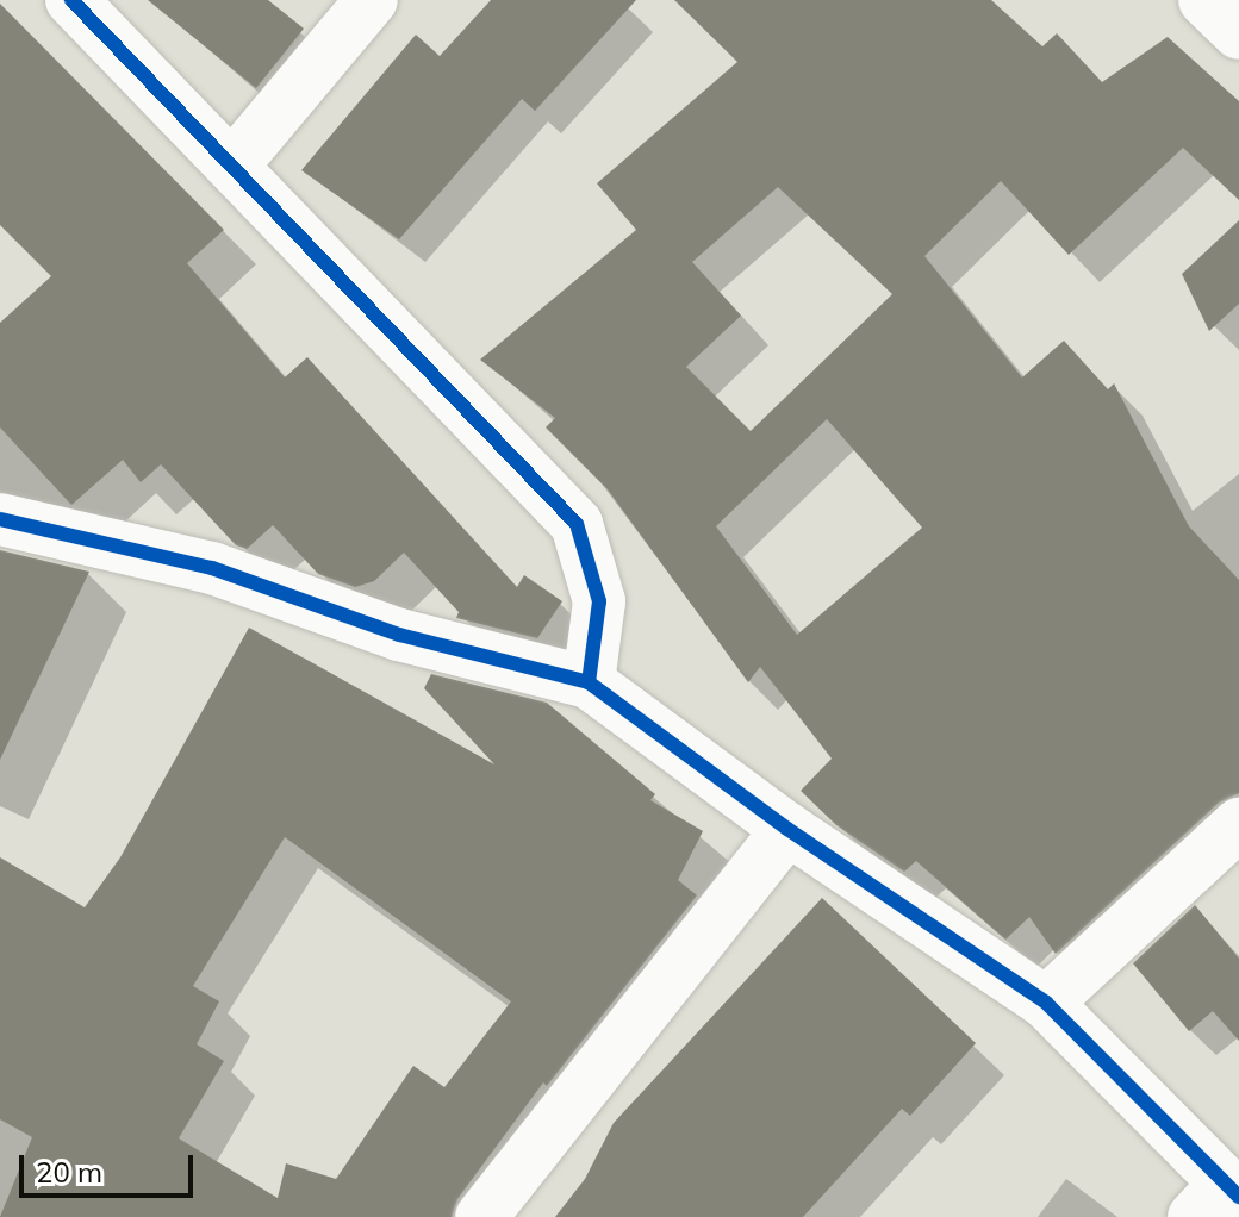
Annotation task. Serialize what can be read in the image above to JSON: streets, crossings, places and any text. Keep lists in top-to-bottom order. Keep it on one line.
{"scale_bar":"20 m"}
